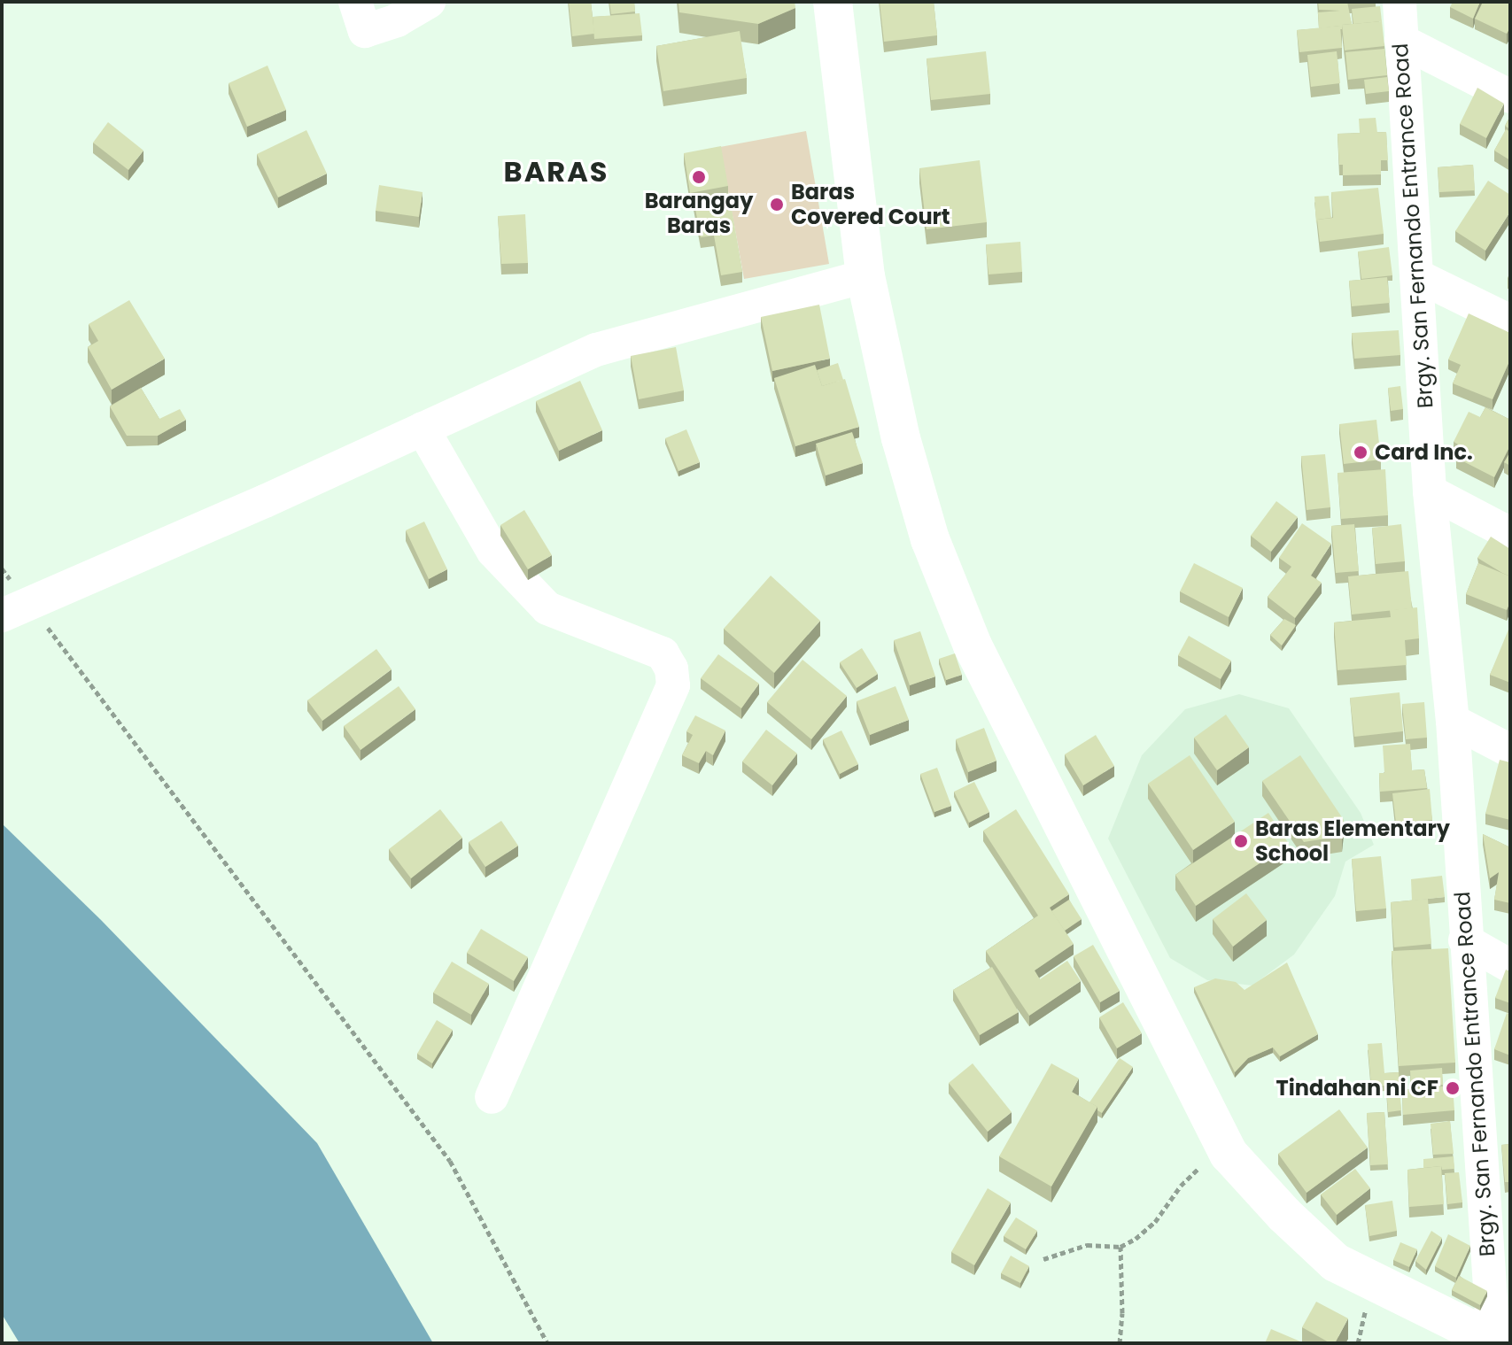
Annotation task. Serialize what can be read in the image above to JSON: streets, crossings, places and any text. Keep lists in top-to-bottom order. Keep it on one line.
{"streets":{"street":["Brgy. San Fernando Entrance Road"]},"districts":["BARAS"],"places":["Barangay Baras","Baras Covered Court","Card Inc.","Baras Elementary School","Tindahan ni CF"]}
